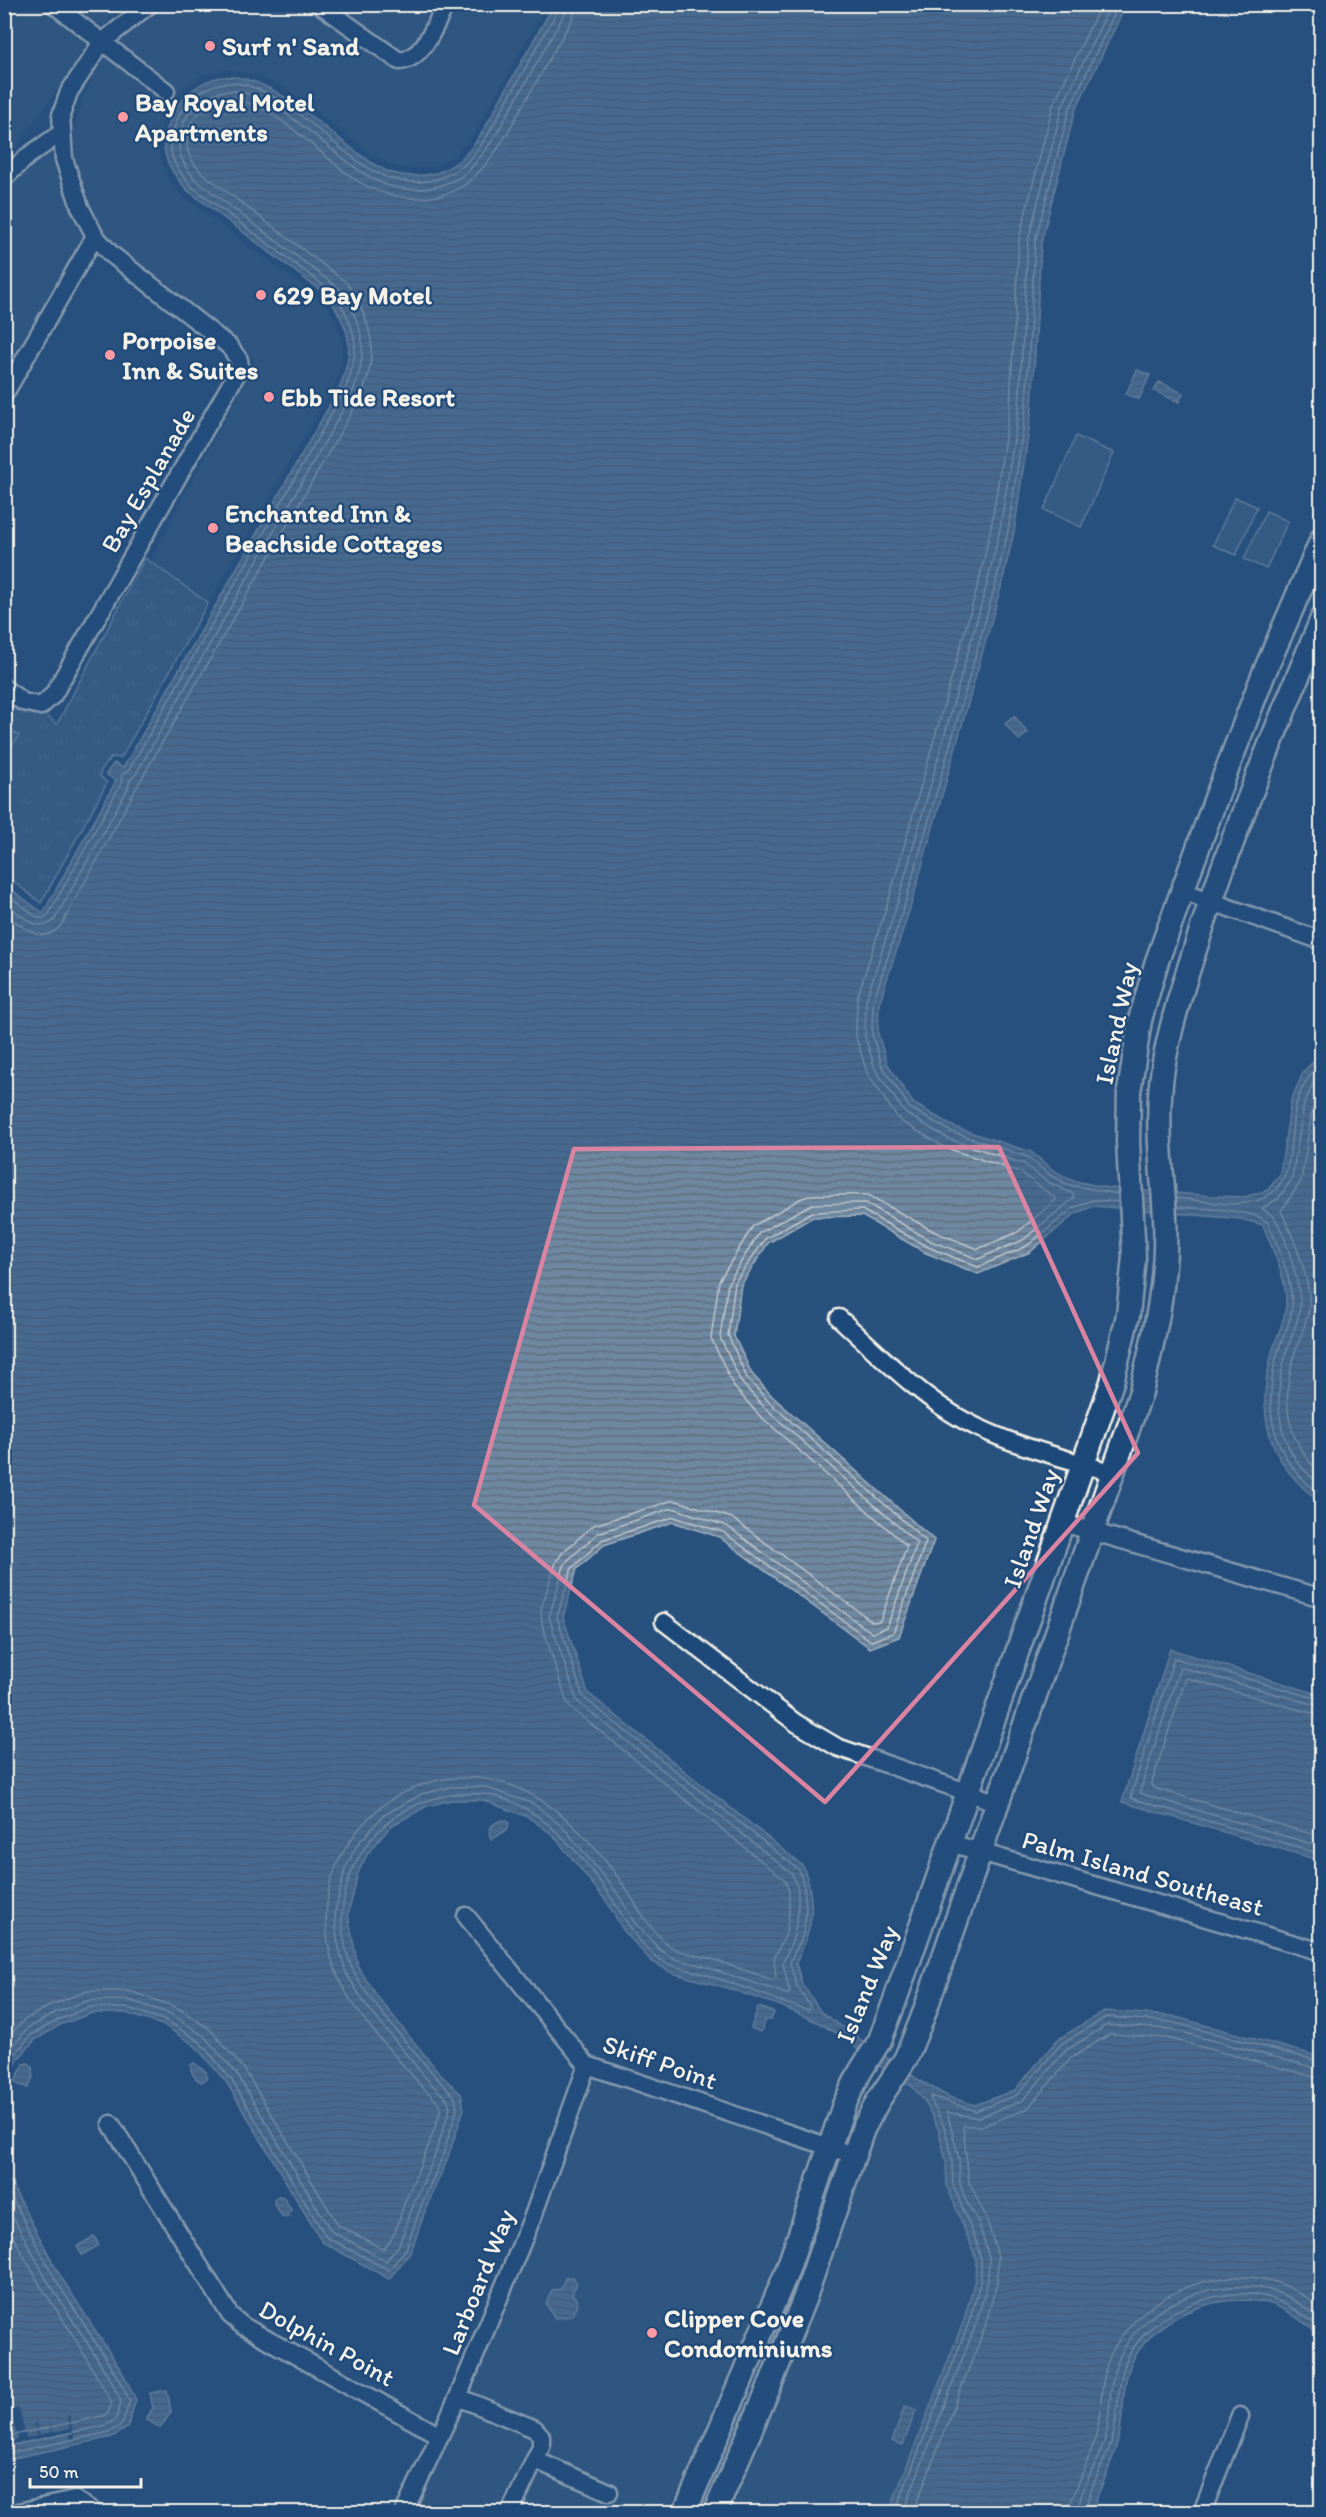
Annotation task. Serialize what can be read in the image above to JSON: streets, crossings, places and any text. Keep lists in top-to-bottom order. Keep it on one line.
{"streets":{"street":["Bay Esplanade","Island Way","Palm Island Southeast","Skiff Point","Larboard Way","Dolphin Point"]},"crossings":[["Island Way","Palm Island Southeast"],["Island Way","Skiff Point"],["Skiff Point","Larboard Way"],["Larboard Way","Dolphin Point"]],"places":["Surf n' Sand","Bay Royal Motel Apartments","629 Bay Motel","Porpoise Inn & Suites","Ebb Tide Resort","Enchanted Inn & Beachside Cottages","Clipper Cove Condominiums"],"scale_bar":"50 m"}
